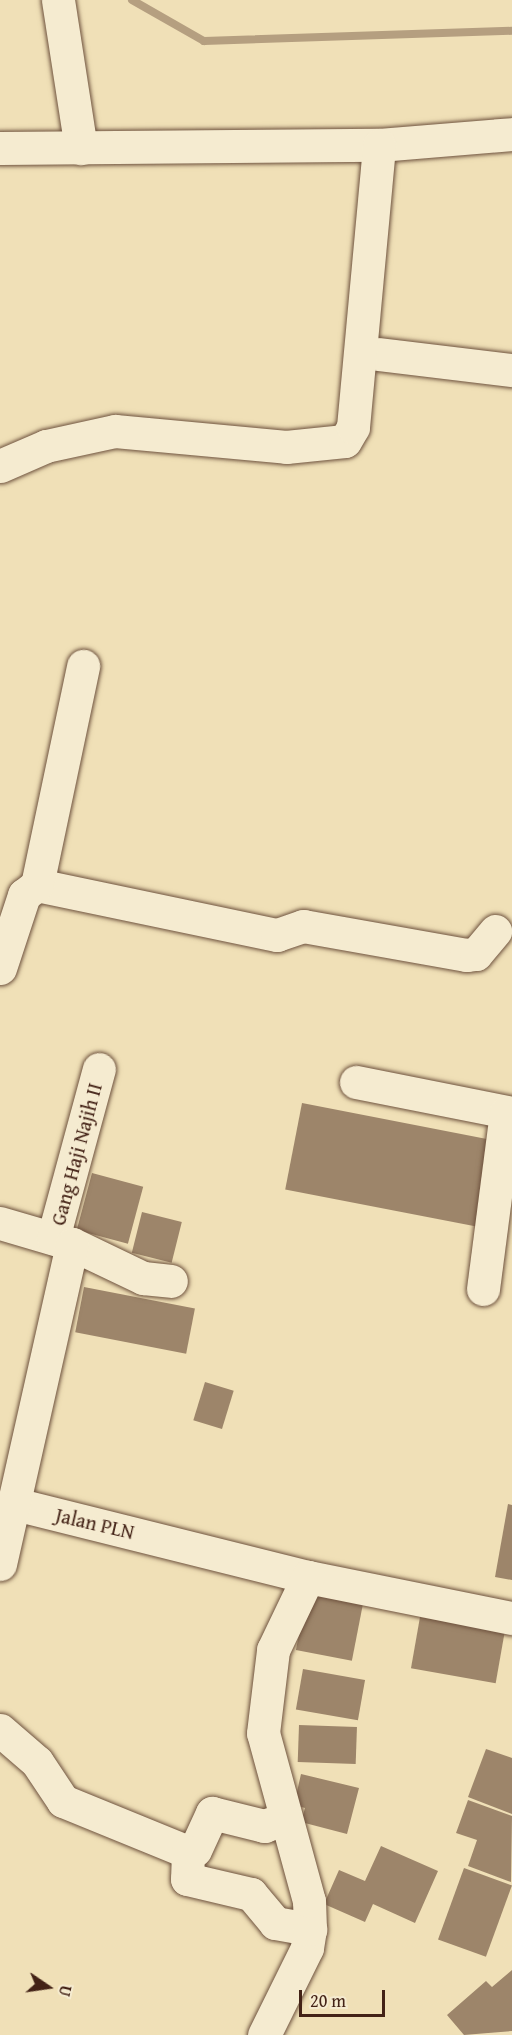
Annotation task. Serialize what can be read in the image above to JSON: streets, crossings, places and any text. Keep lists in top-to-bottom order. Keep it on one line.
{"streets":{"street":["Gang Haji Najih II","Jalan PLN"]},"scale_bar":"20 m","north":"right"}
